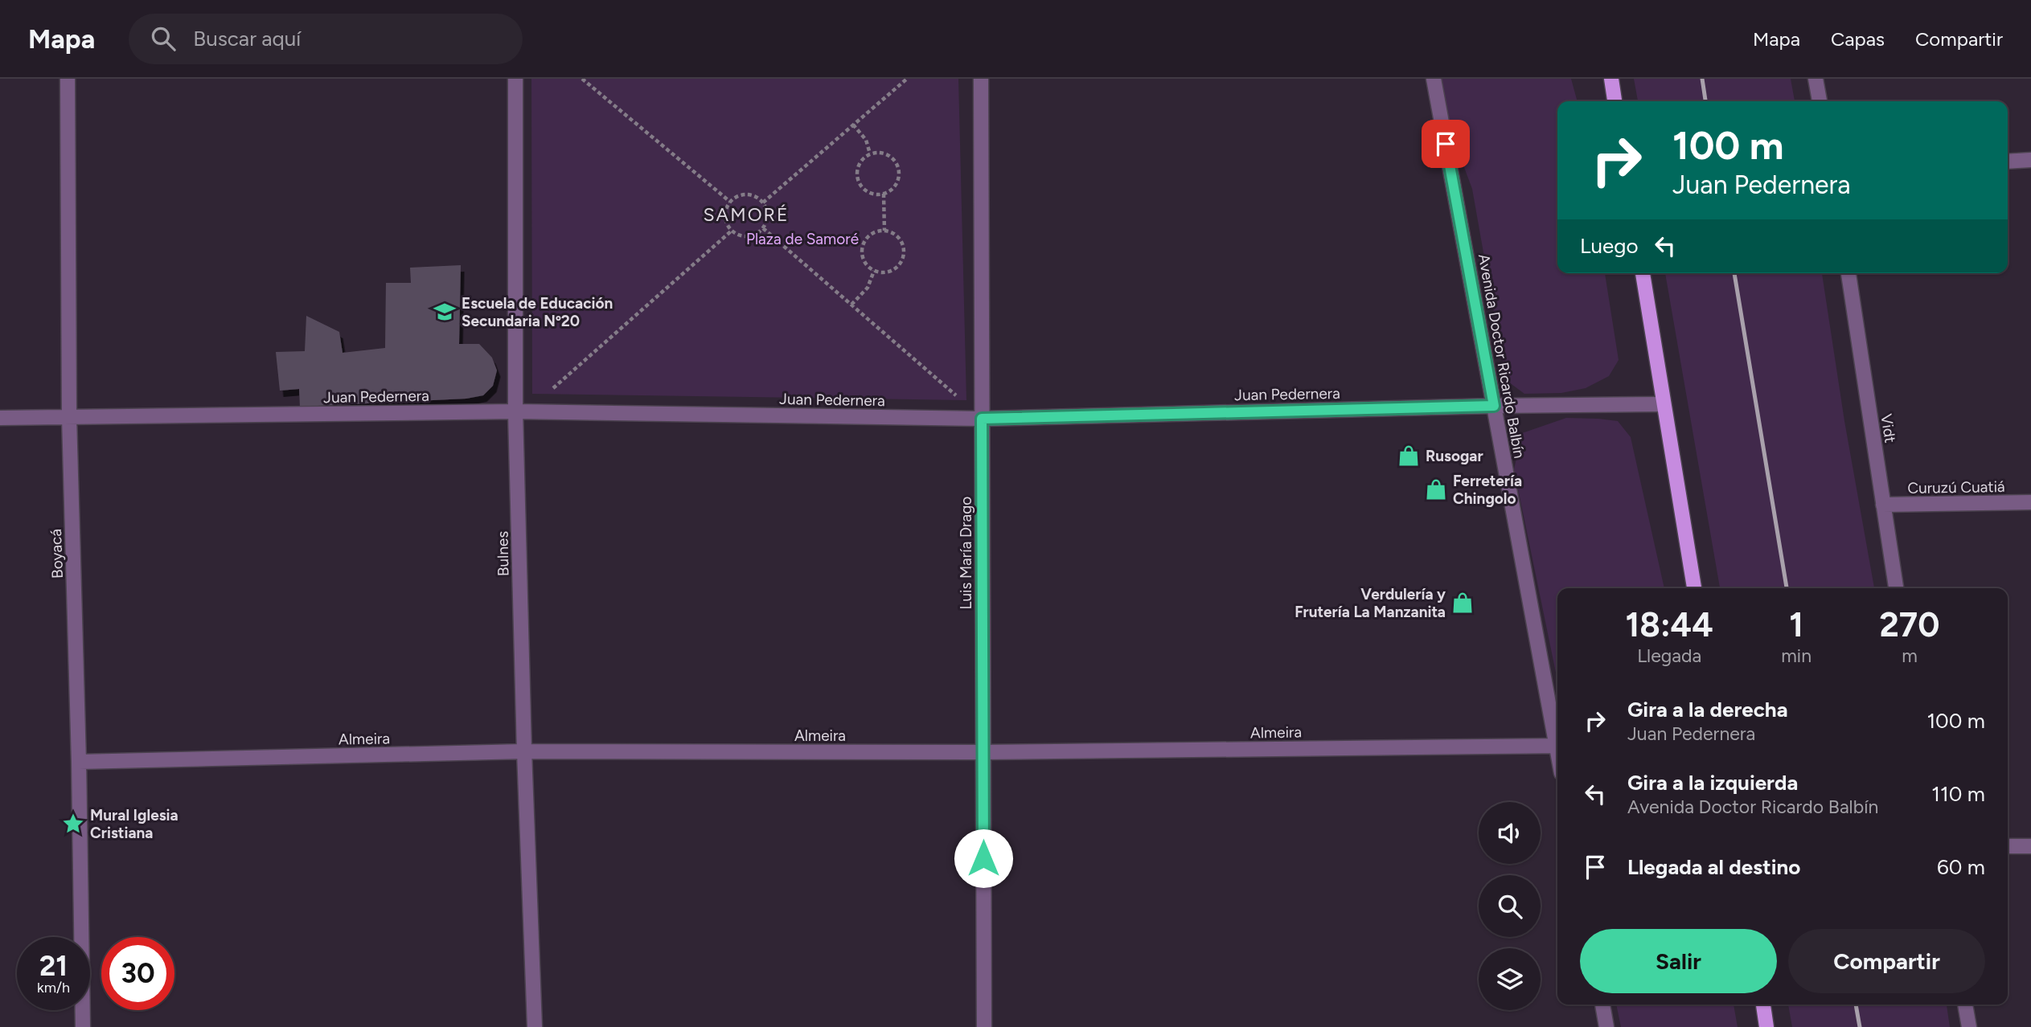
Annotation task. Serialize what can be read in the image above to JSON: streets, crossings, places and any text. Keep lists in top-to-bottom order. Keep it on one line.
{"streets":{"street":["Avenida Doctor Ricardo Balbín","Juan Pedernera","Vidt","Curuzú Cuatiá","Luis María Drago","Boyacá","Bulnes","Almeira"]},"crossings":[["Avenida Doctor Ricardo Balbín","Juan Pedernera"],["Juan Pedernera","Luis María Drago"],["Juan Pedernera","Boyacá"],["Juan Pedernera","Bulnes"],["Vidt","Curuzú Cuatiá"],["Luis María Drago","Almeira"],["Boyacá","Almeira"],["Bulnes","Almeira"]],"districts":["SAMORÉ"],"parks":["Plaza de Samoré"],"places":{"school or university":["Escuela de Educación Secundaria Nº20"],"shop":["Rusogar","Ferretería Chingolo","Verdulería y Frutería La Manzanita"],"place":["Mural Iglesia Cristiana"]},"page":{"header":"Mapa","search":"Buscar aquí","nav":["Mapa","Capas","Compartir"],"turn":["100 m","Juan Pedernera"],"then":"Luego","eta":["18:44","Llegada","1","min","270","m"],"list":[{"name":"Gira a la derecha","note":"Juan Pedernera","value":"100 m"},{"name":"Gira a la izquierda","note":"Avenida Doctor Ricardo Balbín","value":"110 m"},{"name":"Llegada al destino","value":"60 m"}],"buttons":["Salir","Compartir"],"speed":"21 km/h","limit":"30"}}
